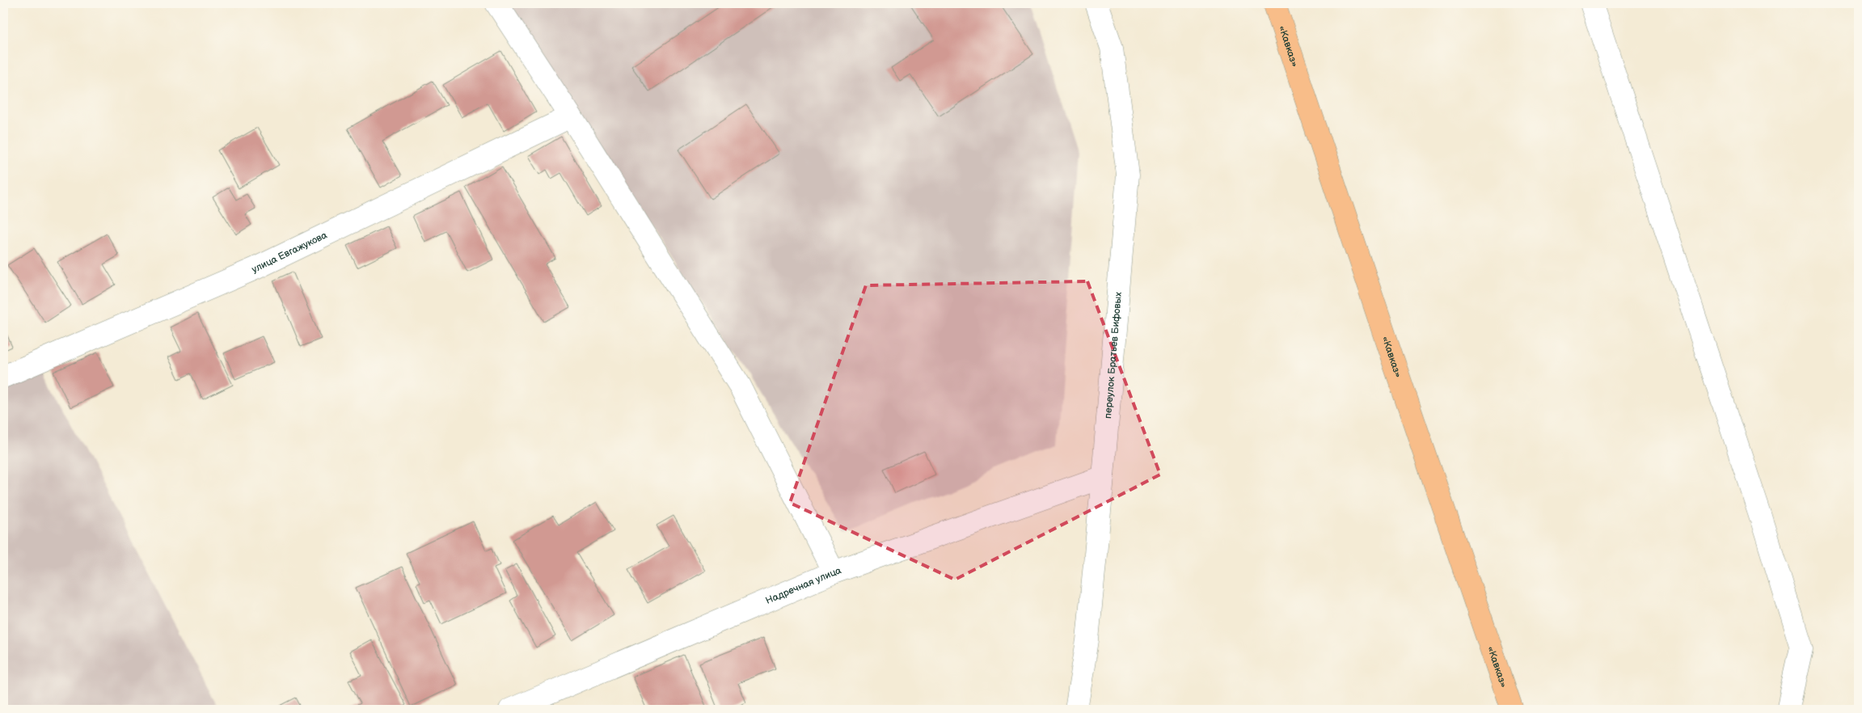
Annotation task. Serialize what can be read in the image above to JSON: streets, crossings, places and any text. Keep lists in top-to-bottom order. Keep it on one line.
{"streets":{"highway":["«Кавказ»"],"street":["улица Евгажукова","переулок Братьев Бифовых","Надречная улица"]},"crossings":[["переулок Братьев Бифовых","Надречная улица"]]}
